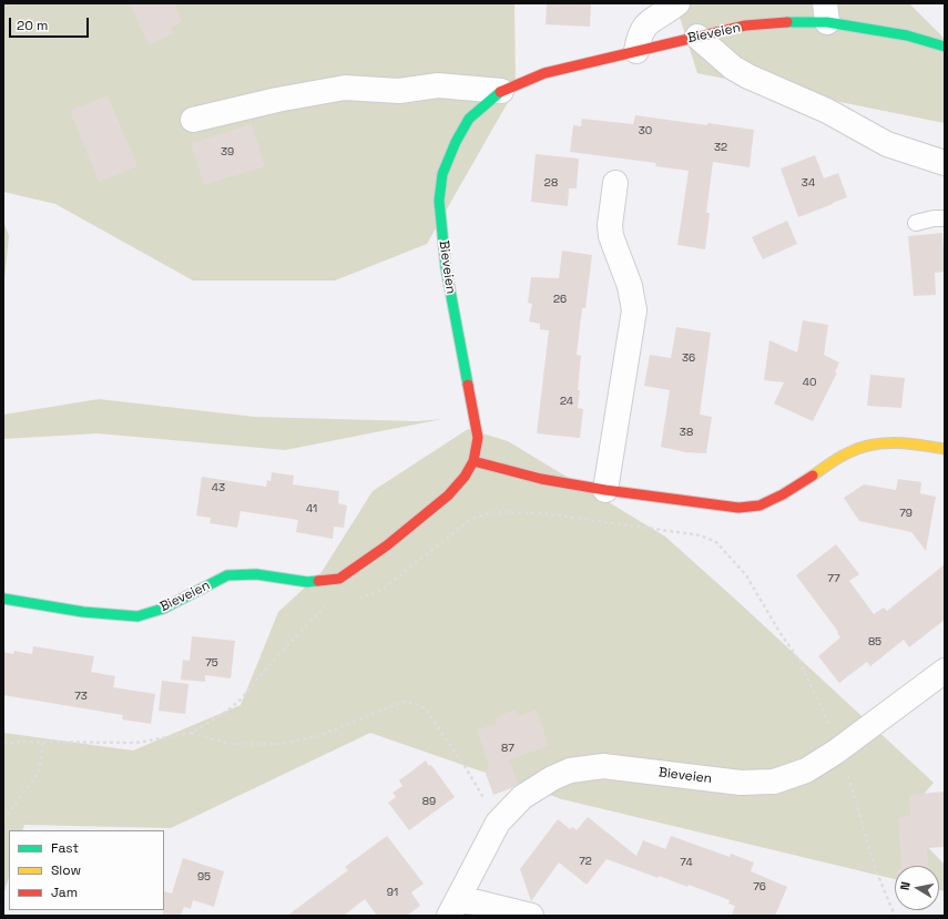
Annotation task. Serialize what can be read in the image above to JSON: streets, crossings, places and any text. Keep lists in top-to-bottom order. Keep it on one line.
{"streets":{"street":["Bieveien"]},"house_numbers":["30","32","39","28","34","26","36","40","24","38","43","41","79","77","85","75","73","87","89","72","74","95","76","91"],"legend":["Fast","Slow","Jam"],"scale_bar":"20 m","north":"left"}
